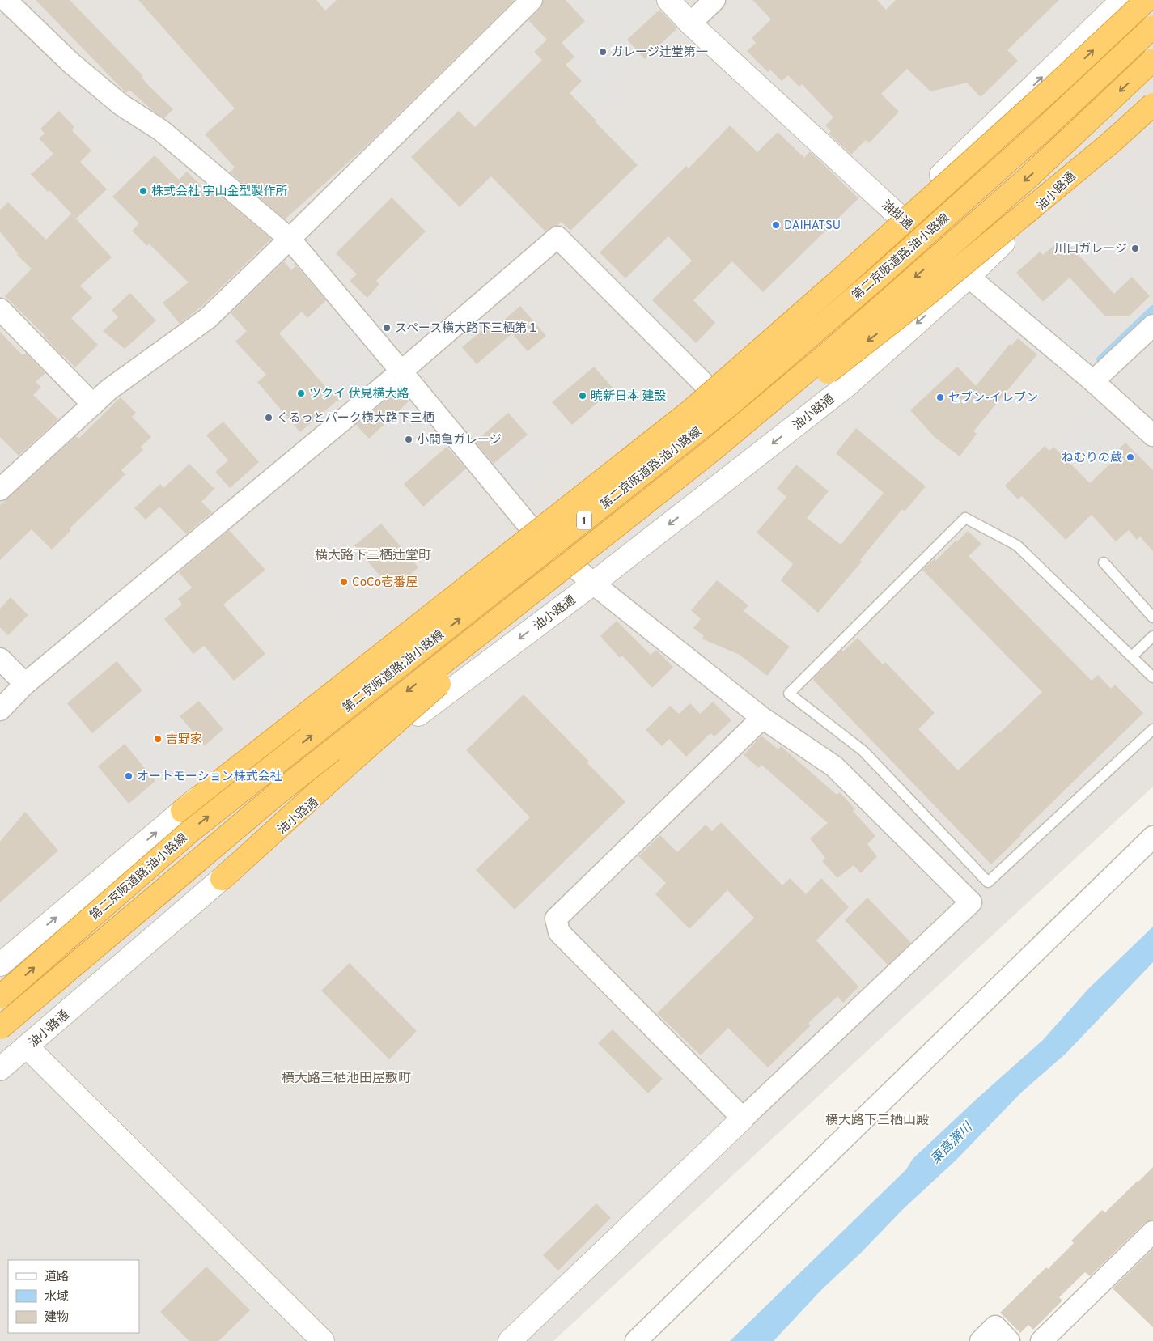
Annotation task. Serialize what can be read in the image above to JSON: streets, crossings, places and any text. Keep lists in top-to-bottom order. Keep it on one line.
{"streets":{"highway":["第二京阪道路;油小路線","1"],"street":["油小路通","油掛通"]},"crossings":[["油小路通","油掛通"]],"districts":["横大路下三栖辻堂町","横大路三栖池田屋敷町","横大路下三栖山殿"],"water":["東高瀬川"],"places":["ガレージ辻堂第一","株式会社 宇山金型製作所","DAIHATSU","川口ガレージ","スペース横大路下三栖第１","ツクイ 伏見横大路","暁新日本 建設","セブン-イレブン","くるっとパーク横大路下三栖","小間亀ガレージ","ねむりの蔵","CoCo壱番屋","吉野家","オートモーション株式会社"],"legend":["道路","水域","建物"]}
